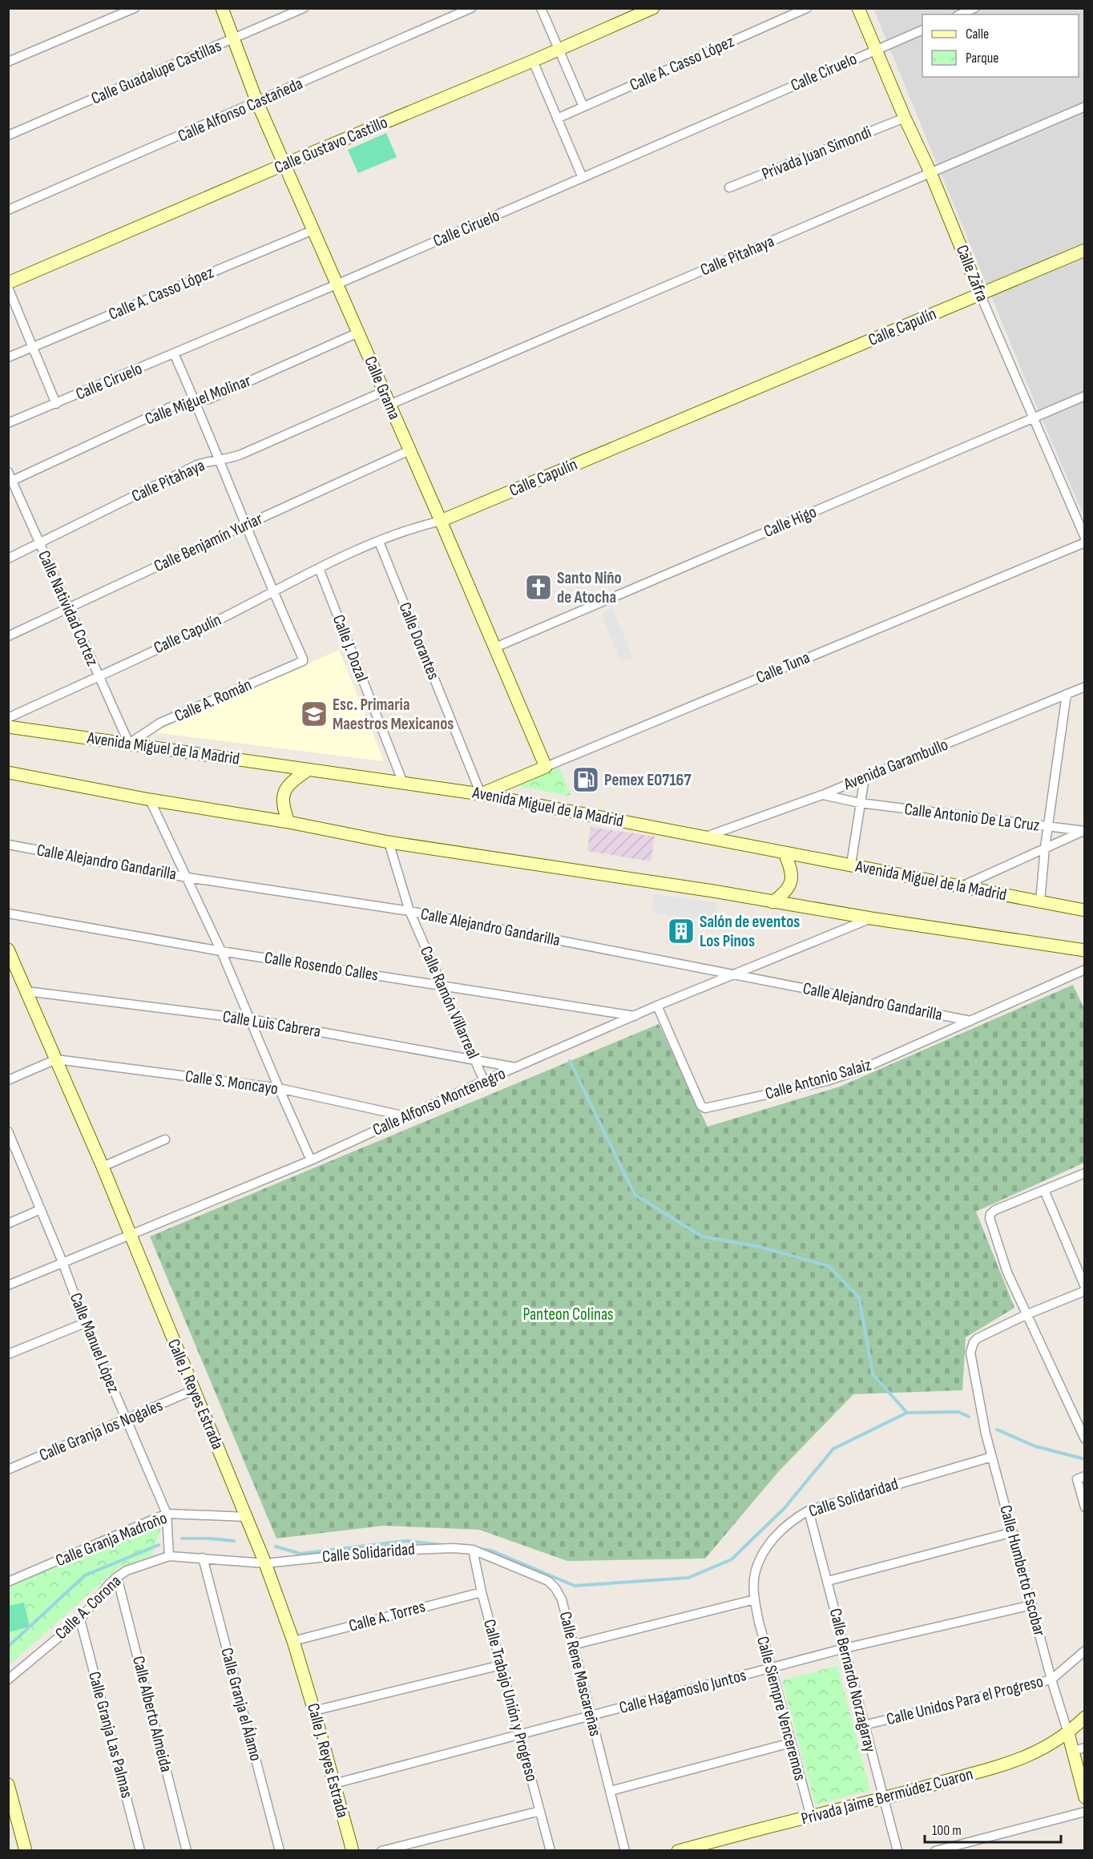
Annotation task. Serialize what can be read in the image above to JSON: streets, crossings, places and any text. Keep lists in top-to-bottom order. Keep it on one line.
{"streets":{"street":["Calle A. Casso López","Calle Guadalupe Castillas","Calle Ciruelo","Calle Alfonso Castañeda","Calle Gustavo Castillo","Privada Juan Simondi","Calle Pitahaya","Calle Zafra","Calle Capulín","Calle Grama","Calle Miguel Molinar","Calle Higo","Calle Benjamín Yuriar","Calle Natividad Cortez","Calle Dorantes","Calle J. Dozal","Calle Tuna","Calle A. Román","Avenida Miguel de la Madrid","Avenida Garambullo","Calle Antonio De La Cruz","Calle Alejandro Gandarilla","Calle Rosendo Calles","Calle Ramón Villarreal","Calle Luis Cabrera","Calle Antonio Salaiz","Calle S. Moncayo","Calle Alfonso Montenegro","Calle Manuel López","Calle J. Reyes Estrada","Calle Granja los Nogales","Calle Solidaridad","Calle Granja Madroño","Calle Humberto Escobar","Calle A. Corona","Calle A. Torres","Calle Rene Mascareñas","Calle Bernardo Norzagaray","Calle Hagamoslo Juntos","Calle Trabajo Unión y Progreso","Calle Unidos Para el Progreso","Calle Granja el Álamo","Calle Siempre Venceremos","Calle Alberto Almeida","Calle Granja Las Palmas","Privada Jaime Bermúdez Cuaron"]},"crossings":[["Calle A. Casso López","Calle Grama"],["Calle Guadalupe Castillas","Calle Grama"],["Calle Ciruelo","Calle Zafra"],["Calle Ciruelo","Calle Grama"],["Calle Alfonso Castañeda","Calle Grama"],["Calle Gustavo Castillo","Calle Grama"],["Privada Juan Simondi","Calle Zafra"],["Calle Pitahaya","Calle Zafra"],["Calle Pitahaya","Calle Grama"],["Calle Pitahaya","Calle Natividad Cortez"],["Calle Zafra","Calle Capulín"],["Calle Zafra","Calle Higo"],["Calle Capulín","Calle Grama"],["Calle Capulín","Calle Natividad Cortez"],["Calle Capulín","Calle Dorantes"],["Calle Capulín","Calle J. Dozal"],["Calle Capulín","Calle A. Román"],["Calle Grama","Calle Miguel Molinar"],["Calle Grama","Calle Higo"],["Calle Grama","Calle Benjamín Yuriar"],["Calle Grama","Calle Tuna"],["Calle Miguel Molinar","Calle Natividad Cortez"],["Calle Benjamín Yuriar","Calle Natividad Cortez"],["Calle Natividad Cortez","Calle A. Román"],["Calle Natividad Cortez","Avenida Miguel de la Madrid"],["Calle Dorantes","Calle Tuna"],["Calle Dorantes","Avenida Miguel de la Madrid"],["Calle J. Dozal","Avenida Miguel de la Madrid"],["Calle Tuna","Avenida Miguel de la Madrid"],["Calle A. Román","Avenida Miguel de la Madrid"],["Avenida Miguel de la Madrid","Avenida Garambullo"],["Avenida Garambullo","Calle Antonio De La Cruz"],["Calle Alejandro Gandarilla","Calle Ramón Villarreal"],["Calle Alejandro Gandarilla","Calle Antonio Salaiz"],["Calle Alejandro Gandarilla","Calle Alfonso Montenegro"],["Calle Rosendo Calles","Calle Ramón Villarreal"],["Calle Rosendo Calles","Calle Alfonso Montenegro"],["Calle Ramón Villarreal","Calle Luis Cabrera"],["Calle Ramón Villarreal","Calle Alfonso Montenegro"],["Calle Luis Cabrera","Calle Alfonso Montenegro"],["Calle Luis Cabrera","Calle J. Reyes Estrada"],["Calle Antonio Salaiz","Calle Alfonso Montenegro"],["Calle S. Moncayo","Calle Alfonso Montenegro"],["Calle S. Moncayo","Calle J. Reyes Estrada"],["Calle Alfonso Montenegro","Calle Manuel López"],["Calle Alfonso Montenegro","Calle J. Reyes Estrada"],["Calle Manuel López","Calle Granja los Nogales"],["Calle Manuel López","Calle Granja Madroño"],["Calle Manuel López","Calle A. Corona"],["Calle J. Reyes Estrada","Calle Granja los Nogales"],["Calle J. Reyes Estrada","Calle Solidaridad"],["Calle J. Reyes Estrada","Calle Granja Madroño"],["Calle J. Reyes Estrada","Calle A. Corona"],["Calle J. Reyes Estrada","Calle A. Torres"],["Calle J. Reyes Estrada","Calle Hagamoslo Juntos"],["Calle Solidaridad","Calle Humberto Escobar"],["Calle Solidaridad","Calle A. Corona"],["Calle Solidaridad","Calle Rene Mascareñas"],["Calle Solidaridad","Calle Bernardo Norzagaray"],["Calle Solidaridad","Calle Trabajo Unión y Progreso"],["Calle Solidaridad","Calle Siempre Venceremos"],["Calle Humberto Escobar","Calle Hagamoslo Juntos"],["Calle Humberto Escobar","Calle Unidos Para el Progreso"],["Calle Humberto Escobar","Privada Jaime Bermúdez Cuaron"],["Calle A. Corona","Calle Granja el Álamo"],["Calle A. Corona","Calle Alberto Almeida"],["Calle A. Corona","Calle Granja Las Palmas"],["Calle A. Torres","Calle Trabajo Unión y Progreso"],["Calle Rene Mascareñas","Calle Hagamoslo Juntos"],["Calle Rene Mascareñas","Calle Trabajo Unión y Progreso"],["Calle Bernardo Norzagaray","Calle Hagamoslo Juntos"],["Calle Bernardo Norzagaray","Calle Unidos Para el Progreso"],["Calle Bernardo Norzagaray","Privada Jaime Bermúdez Cuaron"],["Calle Hagamoslo Juntos","Calle Trabajo Unión y Progreso"],["Calle Hagamoslo Juntos","Calle Siempre Venceremos"],["Calle Siempre Venceremos","Privada Jaime Bermúdez Cuaron"]],"parks":["Panteon Colinas"],"places":{"church":["Santo Niño de Atocha"],"school or university":["Esc. Primaria Maestros Mexicanos"],"fuel station":["Pemex E07167"],"building":["Salón de eventos Los Pinos"]},"legend":["Calle","Parque"],"scale_bar":"100 m"}
